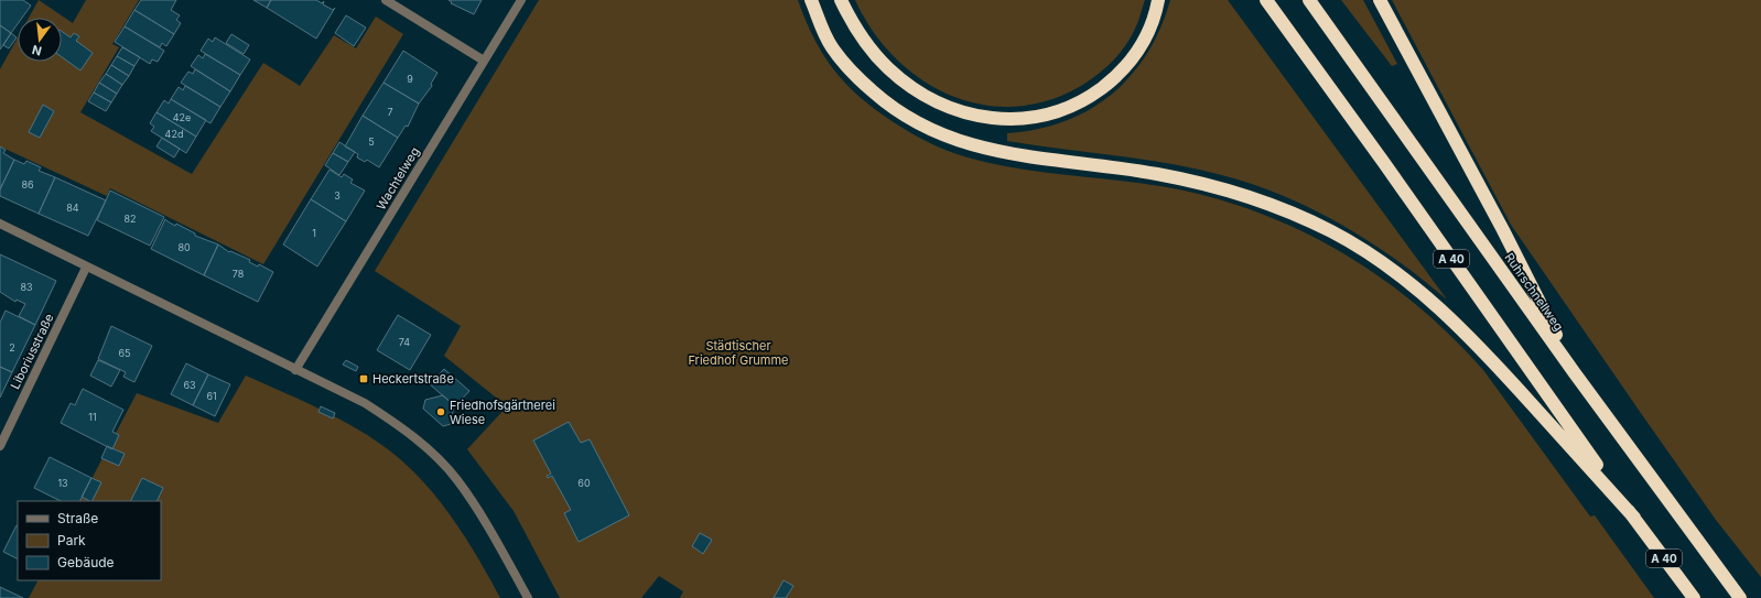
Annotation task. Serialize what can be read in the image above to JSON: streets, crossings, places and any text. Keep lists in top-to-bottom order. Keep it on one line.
{"streets":{"highway":["A 40","Ruhrschnellweg"],"street":["Wachtelweg","Liboriusstraße"]},"parks":["Städtischer Friedhof Grumme"],"places":{"transit":["Heckertstraße"],"other":["Friedhofsgärtnerei Wiese"]},"house_numbers":["9","7","42e","42d","5","86","3","84","82","1","80","78","83","74","2","65","63","61","11","13","60"],"legend":["Straße","Park","Gebäude"],"north":"bottom"}
